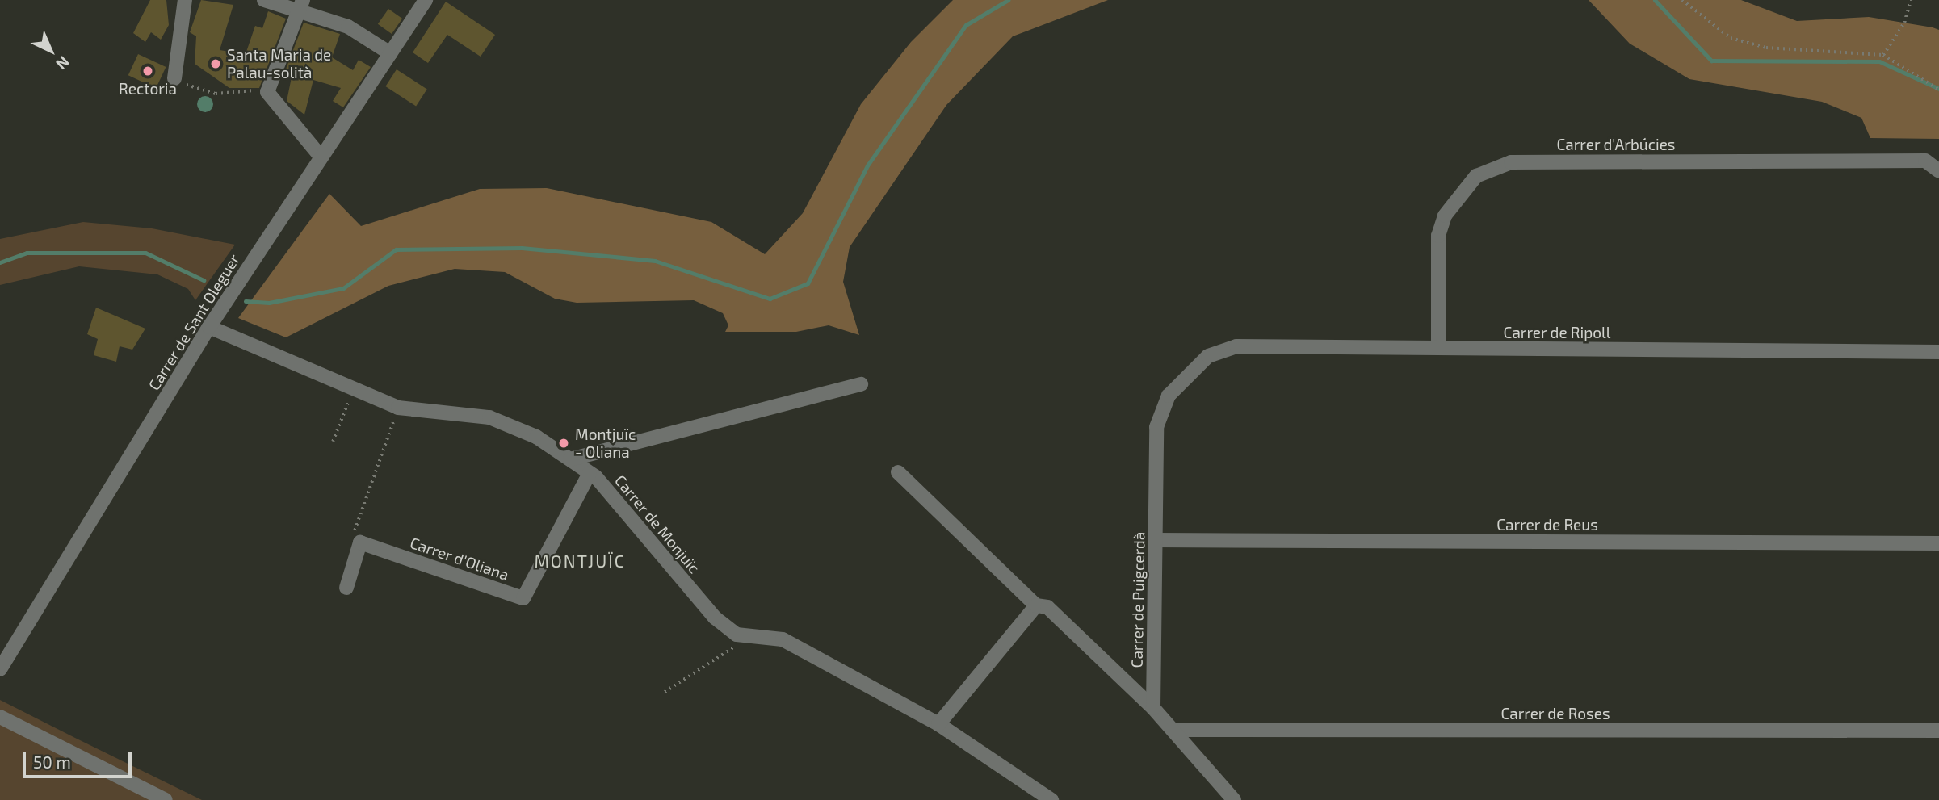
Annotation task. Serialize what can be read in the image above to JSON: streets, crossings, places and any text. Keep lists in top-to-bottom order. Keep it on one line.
{"streets":{"street":["Carrer d'Arbúcies","Carrer de Sant Oleguer","Carrer de Ripoll","Carrer de Monjuïc","Carrer de Reus","Carrer d'Oliana","Carrer de Puigcerdà","Carrer de Roses"]},"crossings":[["Carrer d'Arbúcies","Carrer de Ripoll"],["Carrer de Sant Oleguer","Carrer de Monjuïc"],["Carrer de Ripoll","Carrer de Puigcerdà"],["Carrer de Monjuïc","Carrer d'Oliana"],["Carrer de Reus","Carrer de Puigcerdà"]],"districts":["MONTJUÏC"],"places":["Santa Maria de Palau-solità","Rectoria","Montjuïc - Oliana"],"scale_bar":"50 m","north":"bottom right"}
